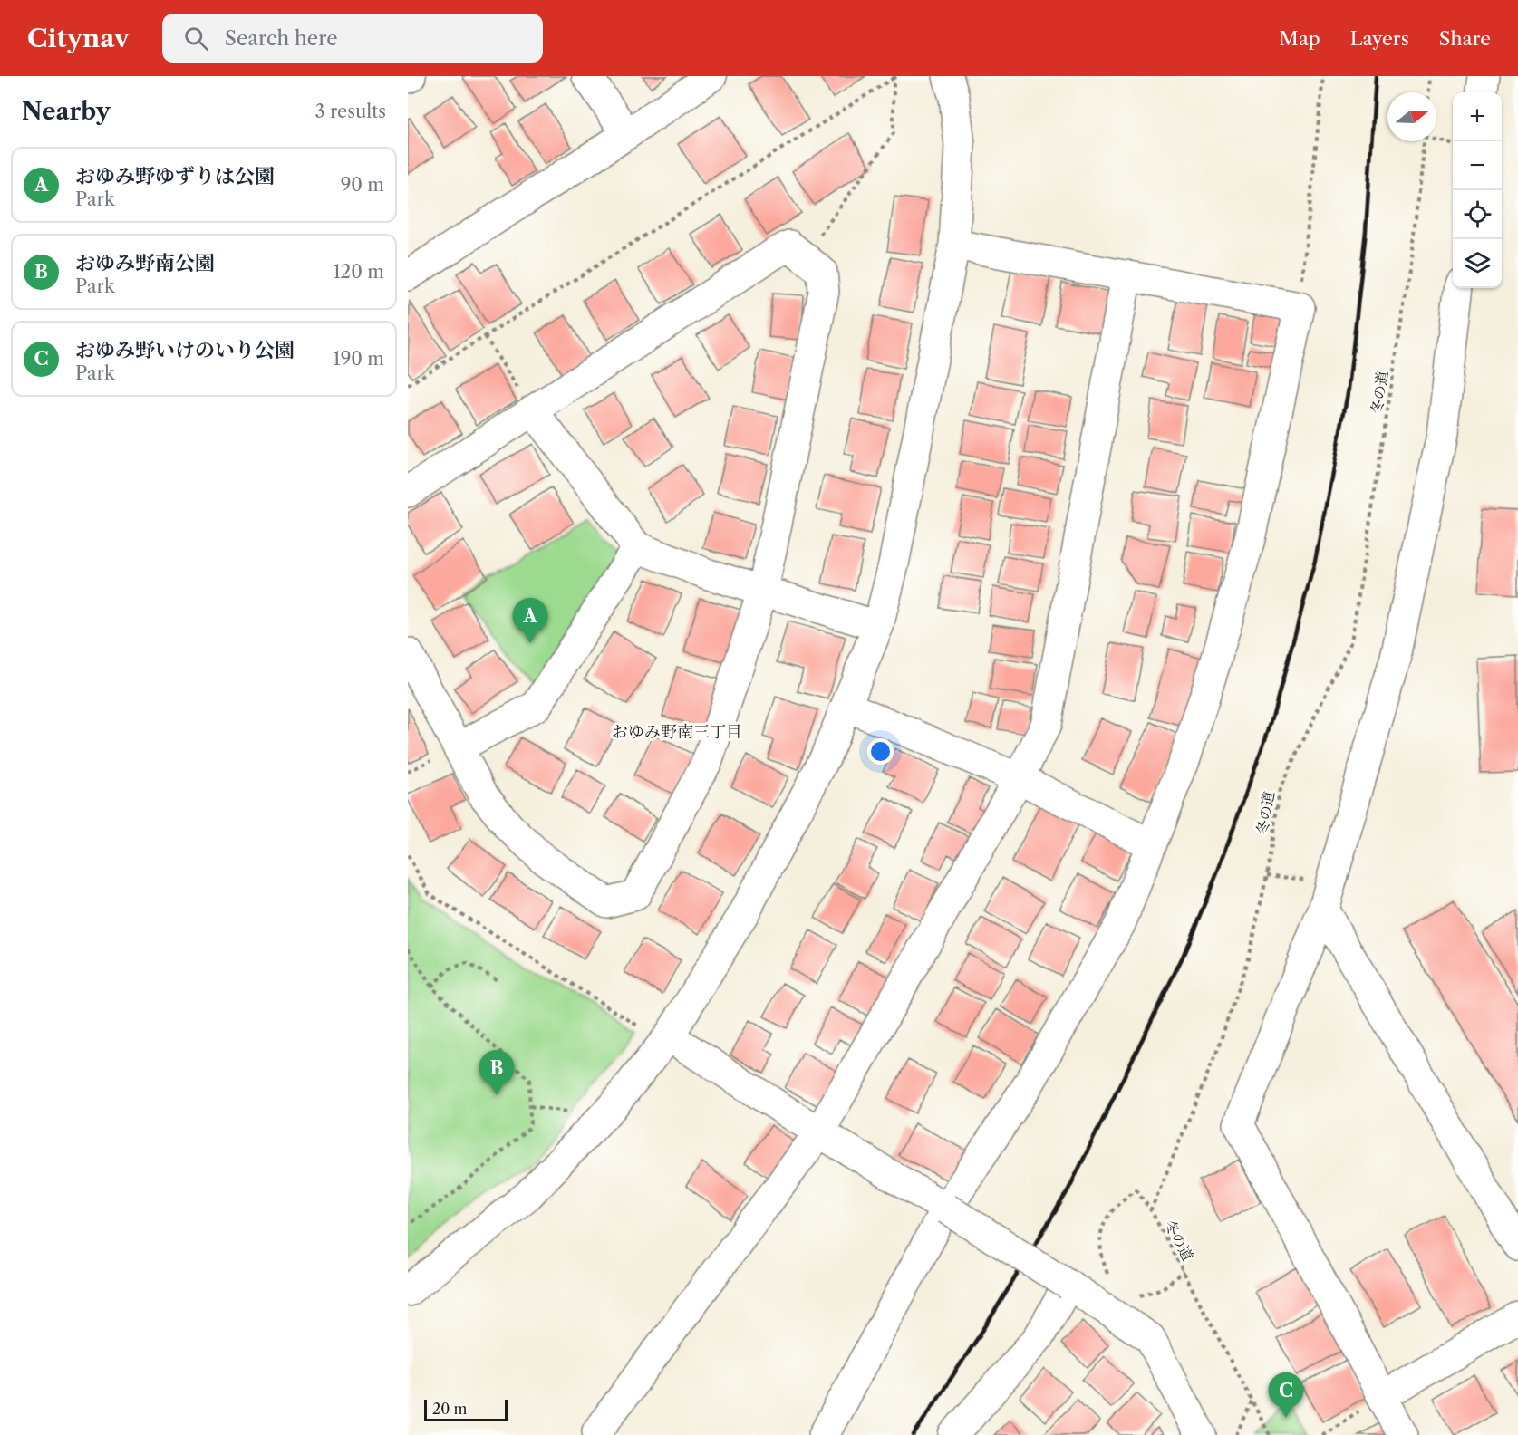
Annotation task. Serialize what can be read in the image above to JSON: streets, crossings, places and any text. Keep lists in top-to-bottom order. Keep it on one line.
{"streets":{"path":["冬の道"]},"districts":["おゆみ野南三丁目"],"scale_bar":"20 m","north":"right","page":{"header":"Citynav","search":"Search here","nav":["Map","Layers","Share"],"heading":["Nearby","3 results"],"map_buttons":["+","−"],"list":[{"mark":"A","name":"おゆみ野ゆずりは公園","note":"Park","value":"90 m"},{"mark":"B","name":"おゆみ野南公園","note":"Park","value":"120 m"},{"mark":"C","name":"おゆみ野いけのいり公園","note":"Park","value":"190 m"}],"pins":["A","B","C"],"scale":"20 m"}}
